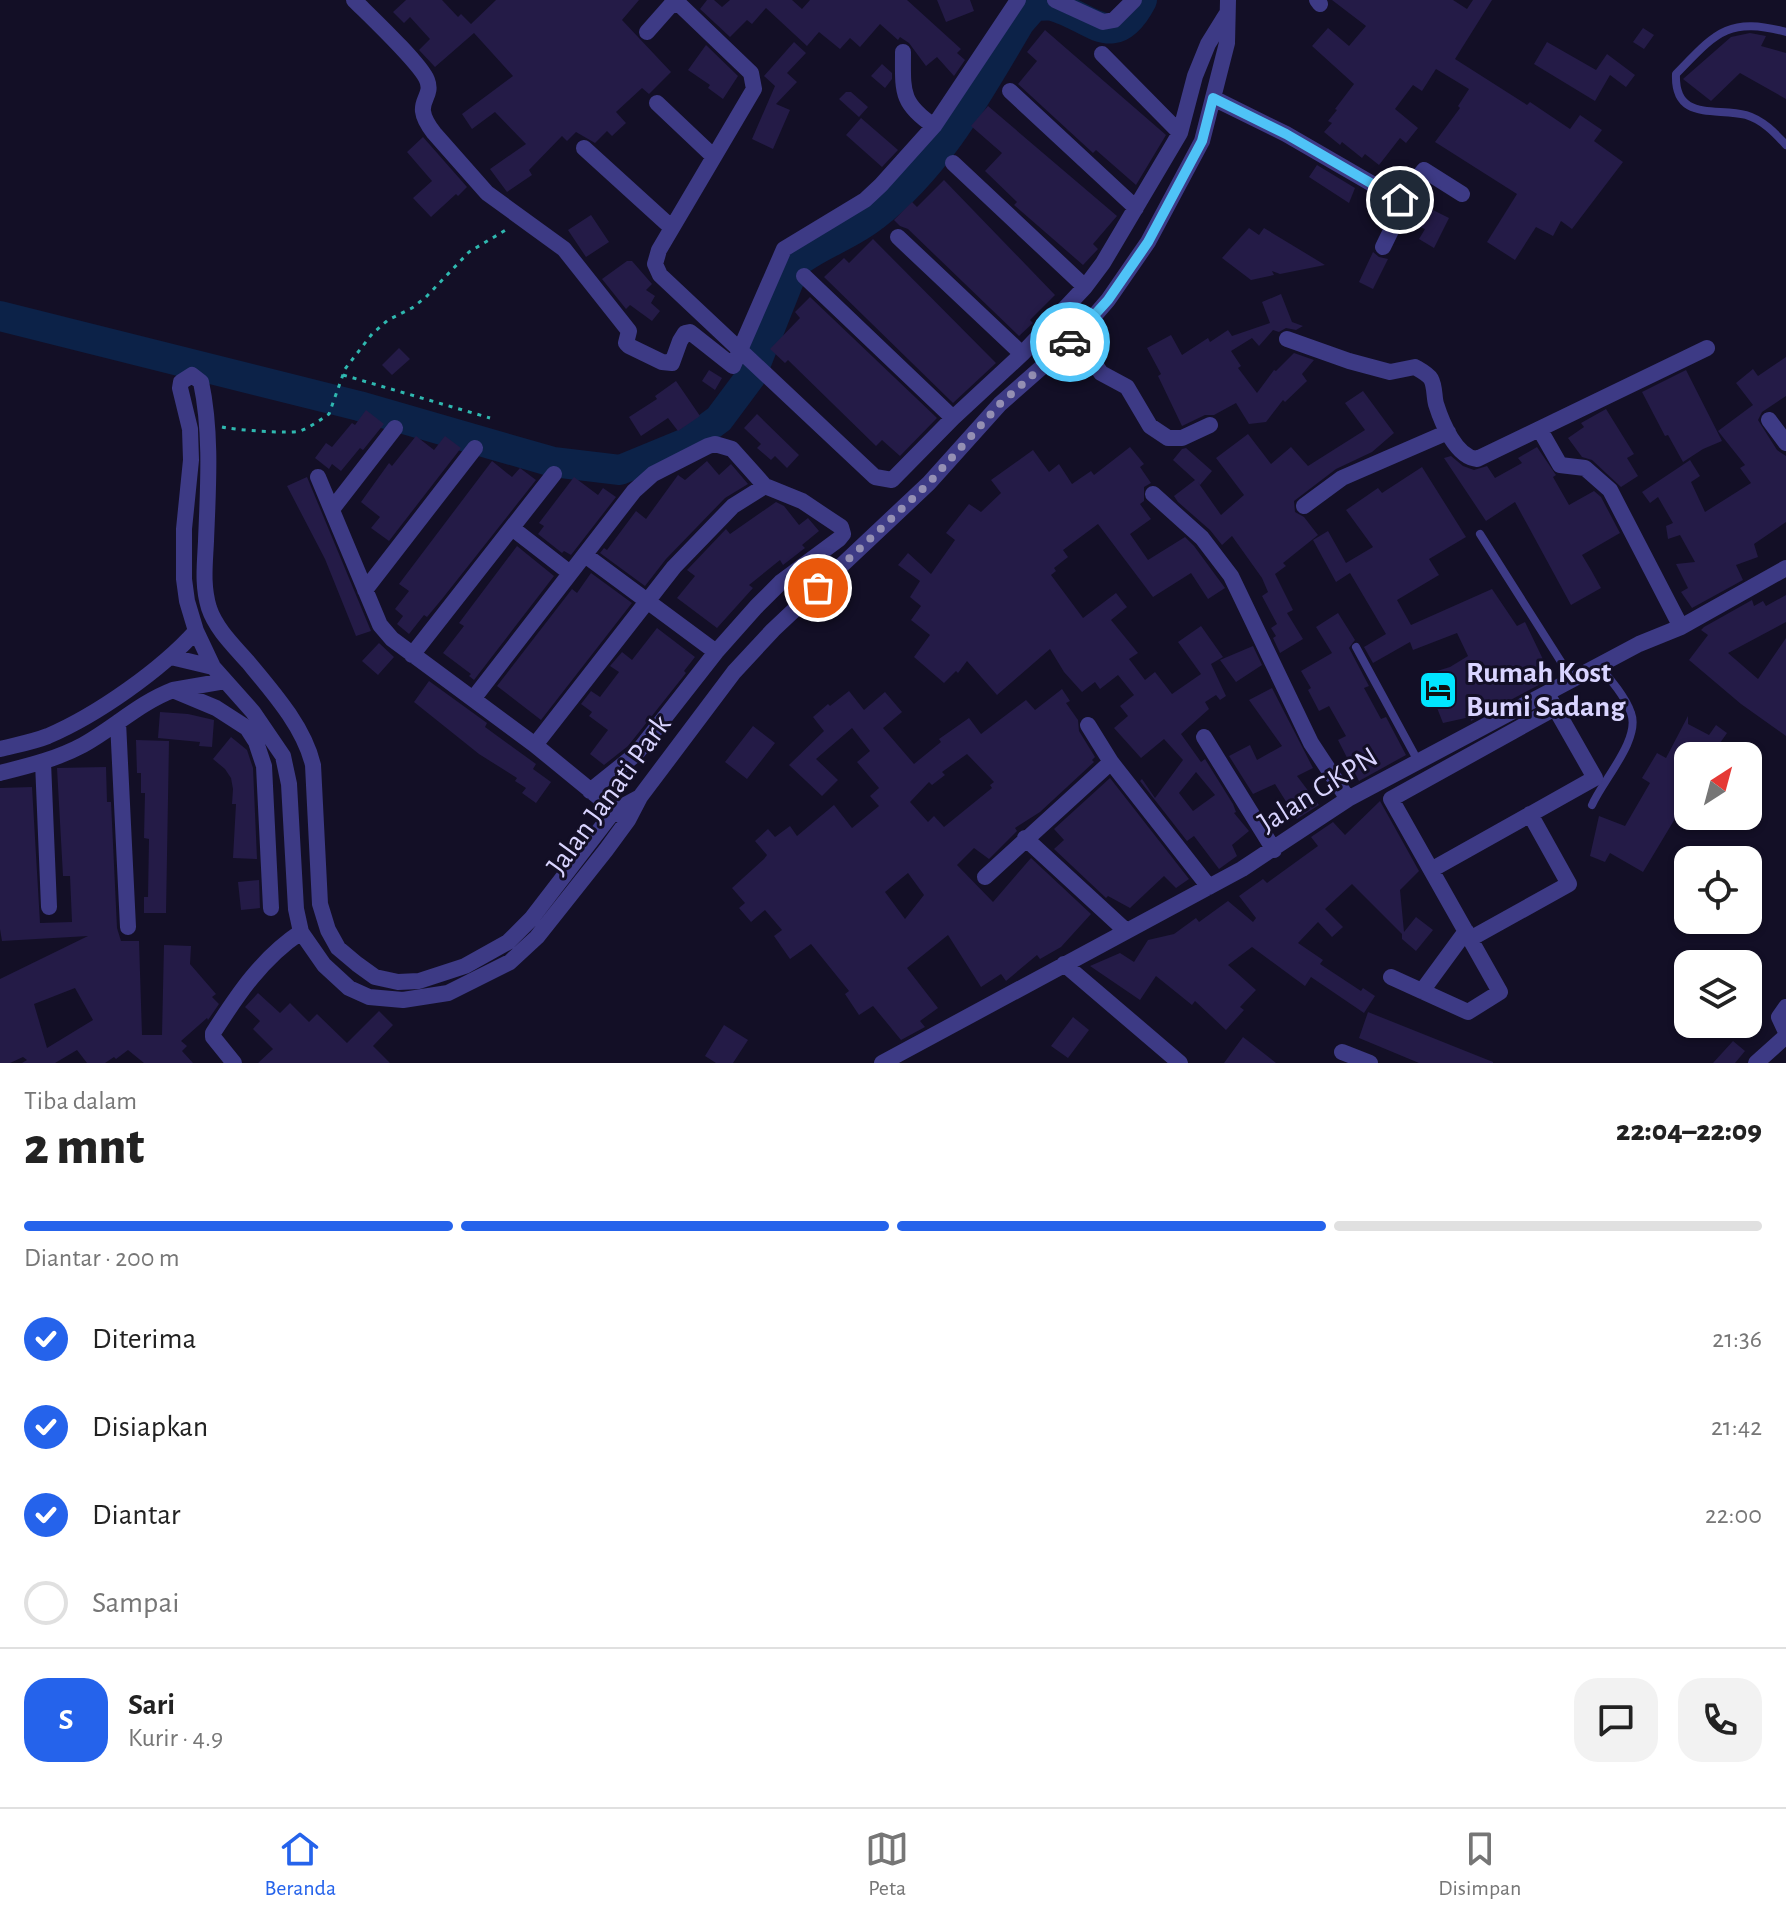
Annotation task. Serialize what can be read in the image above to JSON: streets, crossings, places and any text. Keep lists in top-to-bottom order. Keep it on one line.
{"streets":{"street":["Jalan GKPN","Jalan Janati Park"]},"places":{"hotel":["Rumah Kost Bumi Sadang"]},"north":"top right","page":{"heading":["2 mnt","Tiba dalam","22:04–22:09"],"panel":["Sari","Kurir · 4.9"],"bar":"Diantar · 200 m","list":[["Diterima","21:36"],["Disiapkan","21:42"],["Diantar","22:00"],"Sampai"],"round":"S","tabs":["Beranda","Peta","Disimpan"]}}
